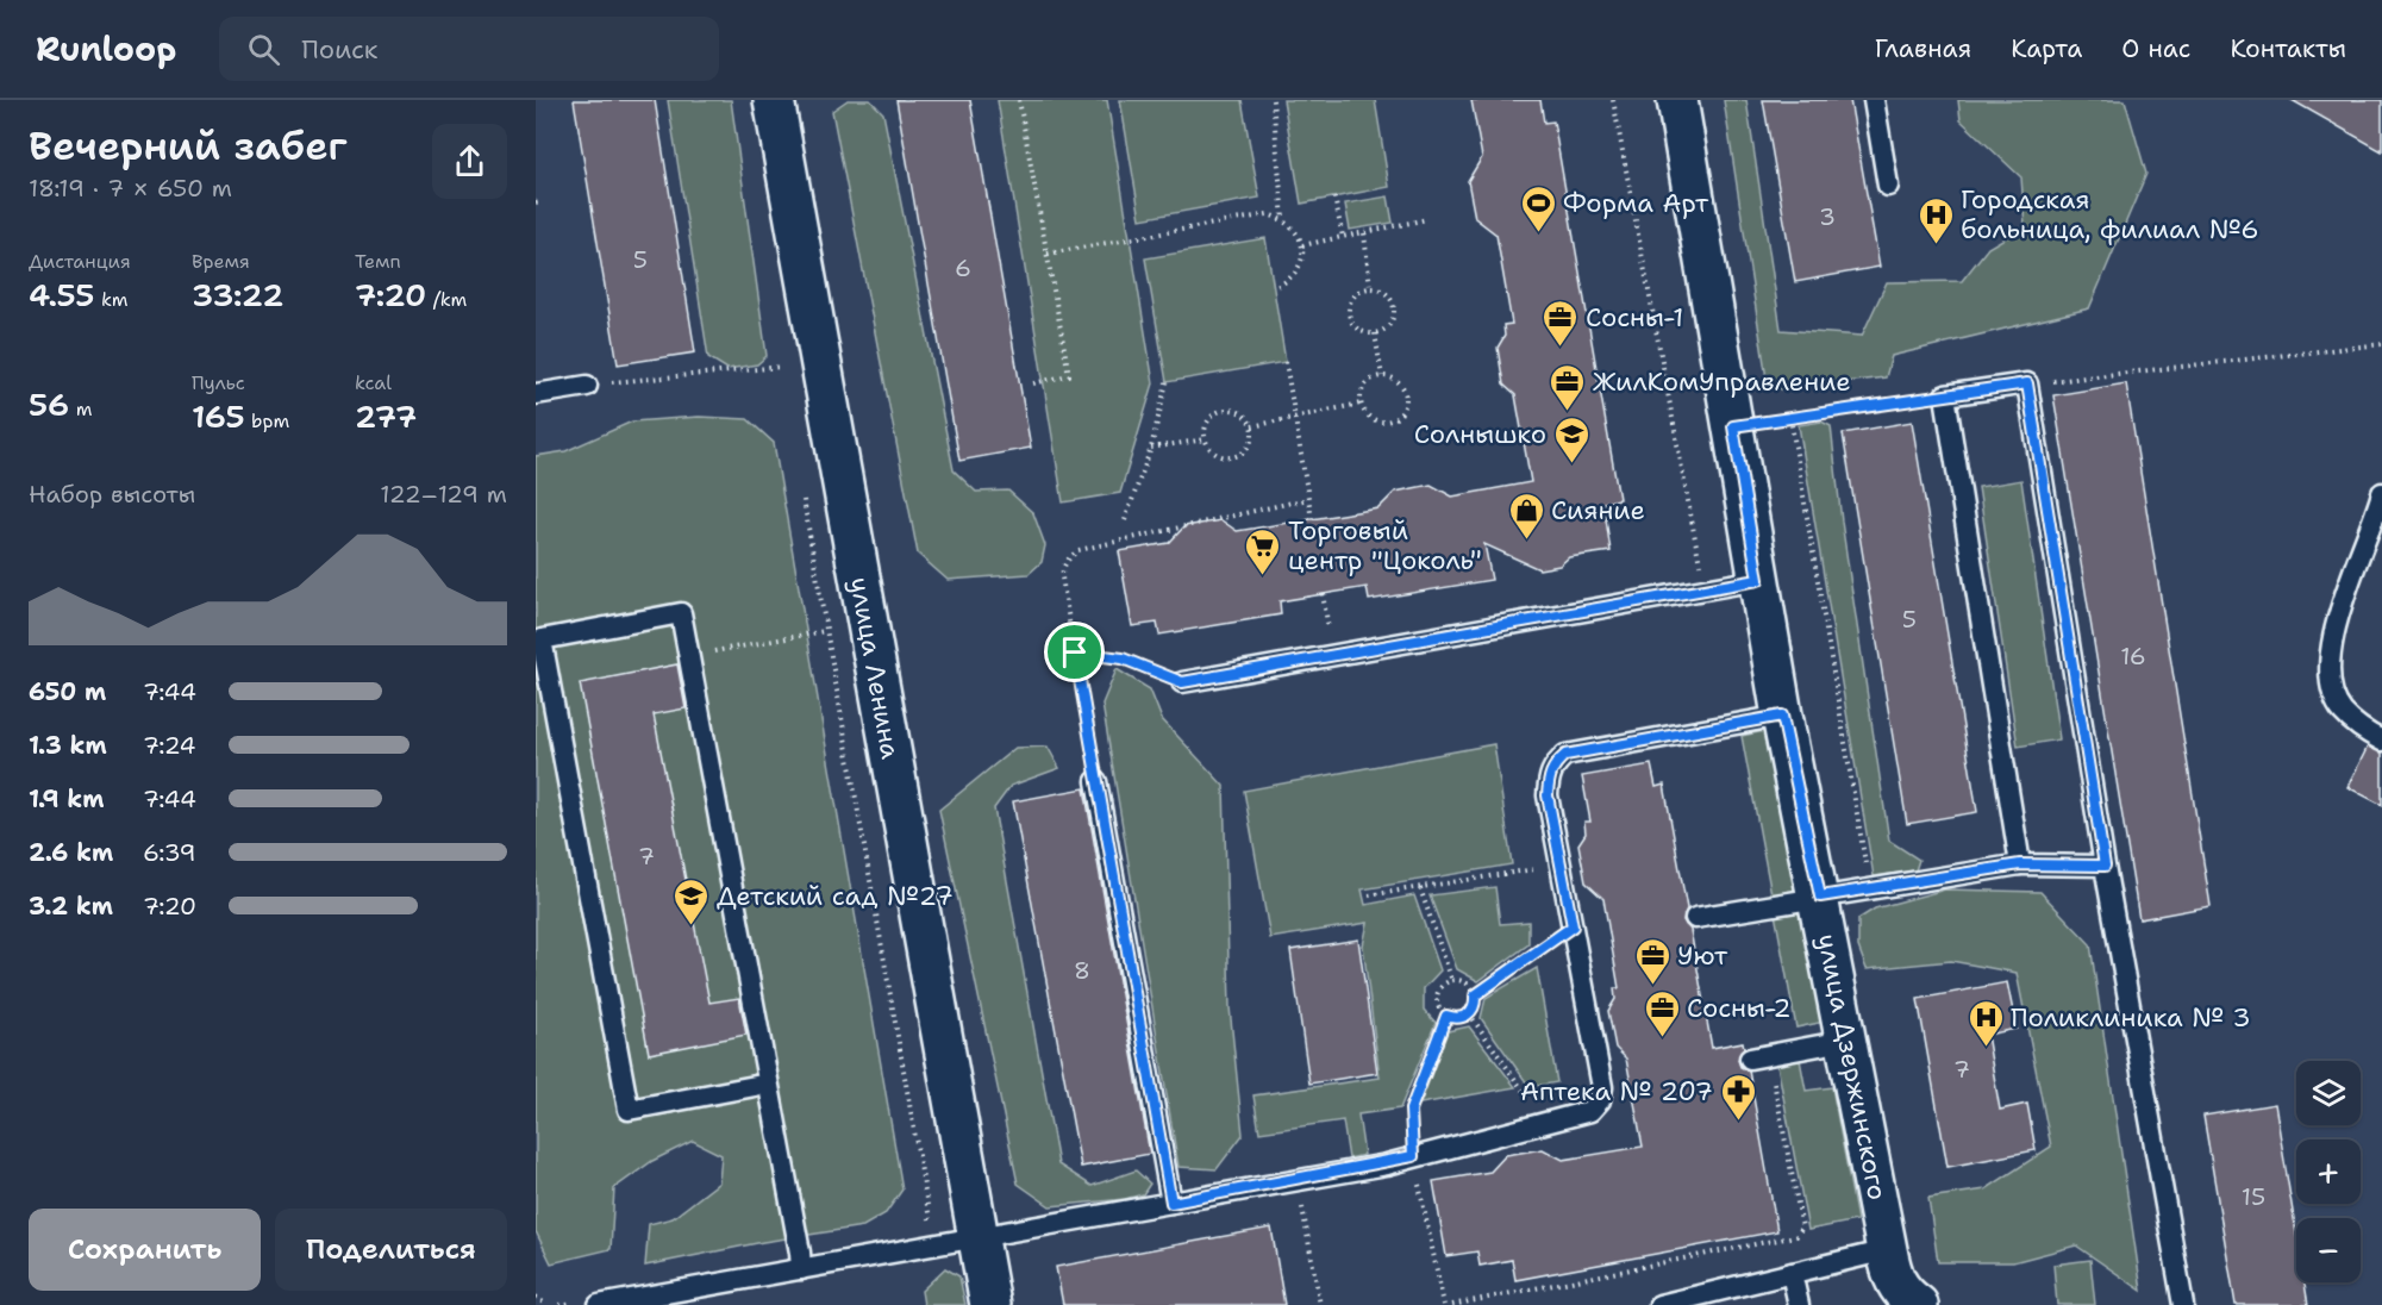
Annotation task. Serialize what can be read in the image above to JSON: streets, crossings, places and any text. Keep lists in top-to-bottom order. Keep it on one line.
{"streets":{"street":["улица Ленина","улица Дзержинского"]},"places":{"sports":["Форма Арт"],"hospital":["Городская больница, филиал №6","Поликлиника № 3"],"office":["Сосны-1","ЖилКомУправление","Уют","Сосны-2"],"school or university":["Солнышко","Детский сад №27"],"shop":["Сияние"],"supermarket":["Торговый центр \"Цоколь\""],"pharmacy":["Аптека № 207"]},"house_numbers":["3","5","6","5","16","7","8","7","15"],"page":{"header":"Runloop","search":"Поиск","nav":["Главная","Карта","О нас","Контакты"],"heading":["Вечерний забег","18:19 · 7 × 650 m"],"stats":[["Дистанция","4.55 km"],["Время","33:22"],["Темп","7:20 /km"],["56 m"],["Пульс","165 bpm"],["kcal","277"]],"chart":["Набор высоты","122–129 m"],"list":[{"name":"650 m","note":"7:44"},{"name":"1.3 km","note":"7:24"},{"name":"1.9 km","note":"7:44"},{"name":"2.6 km","note":"6:39"},{"name":"3.2 km","note":"7:20"}],"map_buttons":["+","−"],"buttons":["Сохранить","Поделиться"]}}
